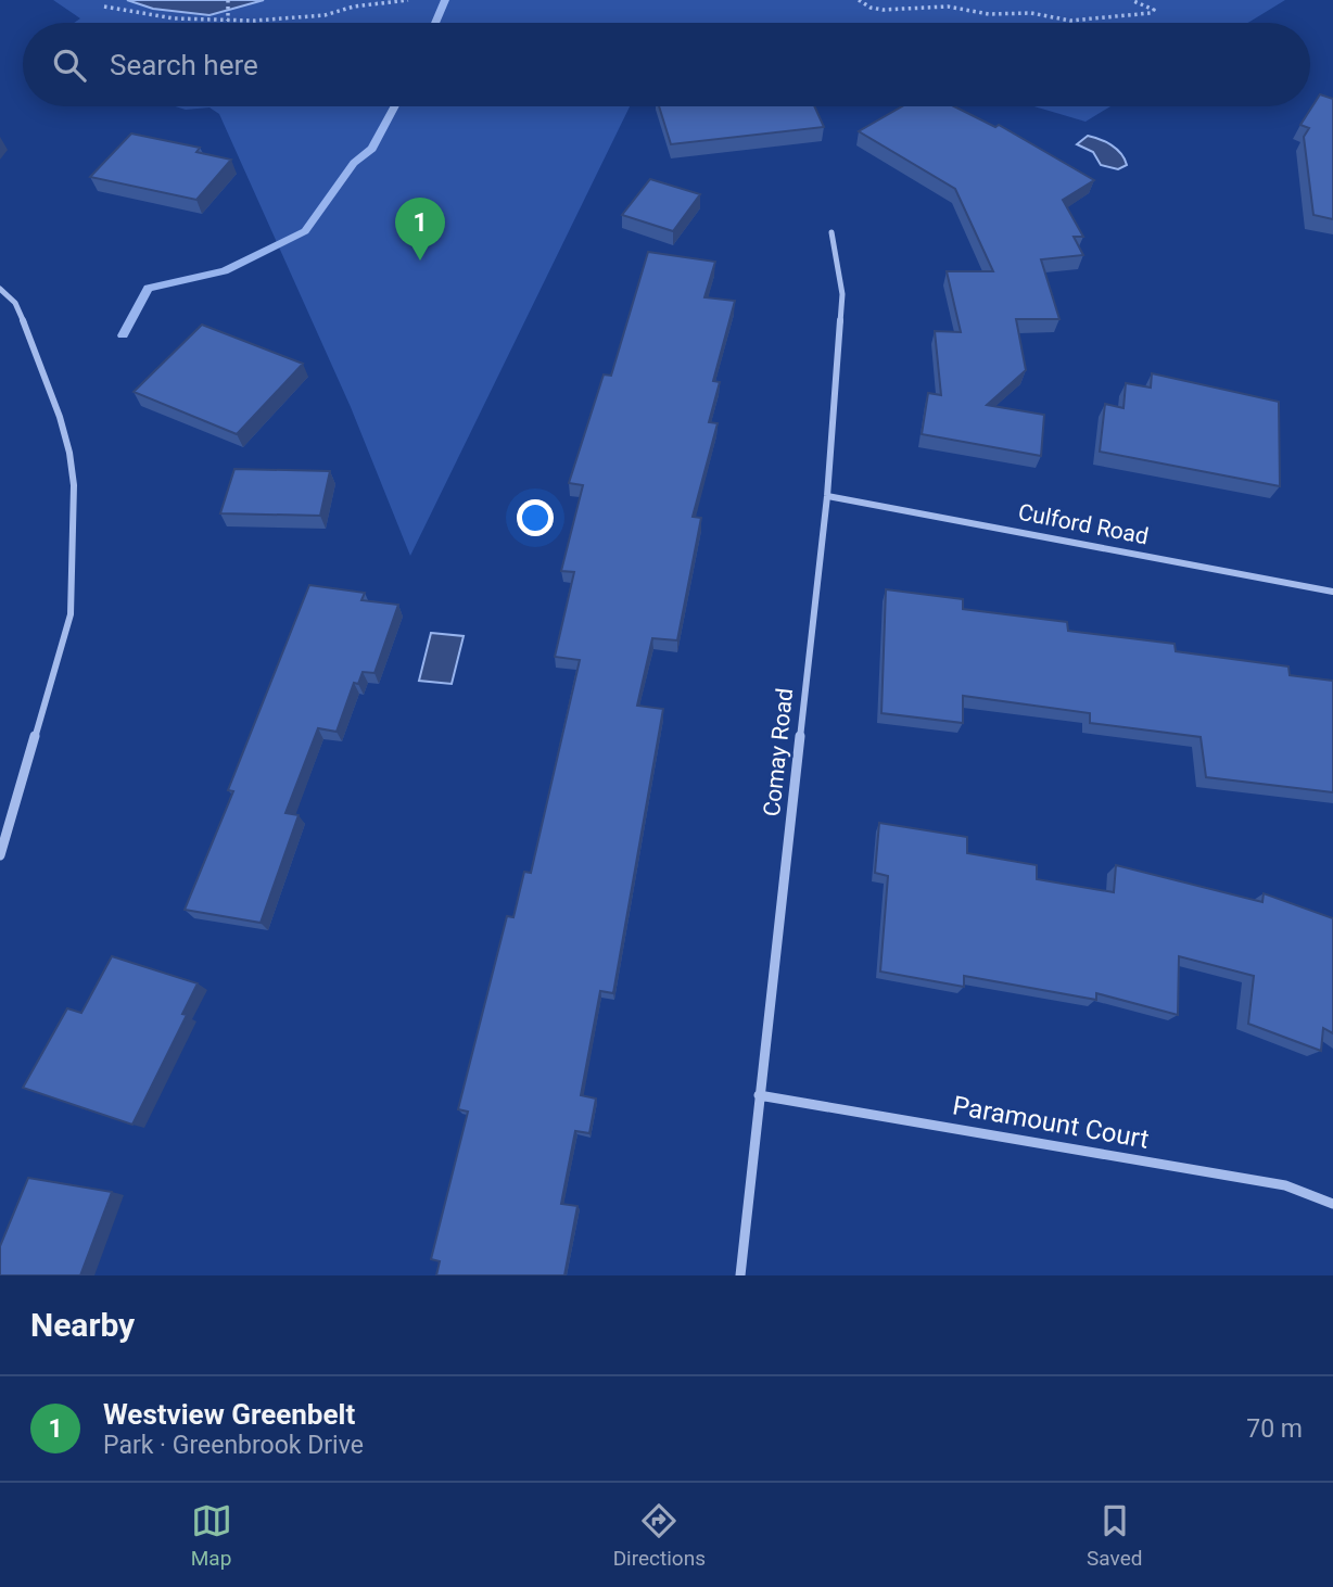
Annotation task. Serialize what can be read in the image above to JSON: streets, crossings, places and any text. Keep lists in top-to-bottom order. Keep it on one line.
{"streets":{"street":["Culford Road","Comay Road","Paramount Court"]},"crossings":[["Culford Road","Comay Road"],["Comay Road","Paramount Court"]],"page":{"search":"Search here","pins":"1","heading":"Nearby","list":[{"mark":"1","name":"Westview Greenbelt","note":"Park · Greenbrook Drive","value":"70 m"}],"nav":["Map","Directions","Saved"]}}
